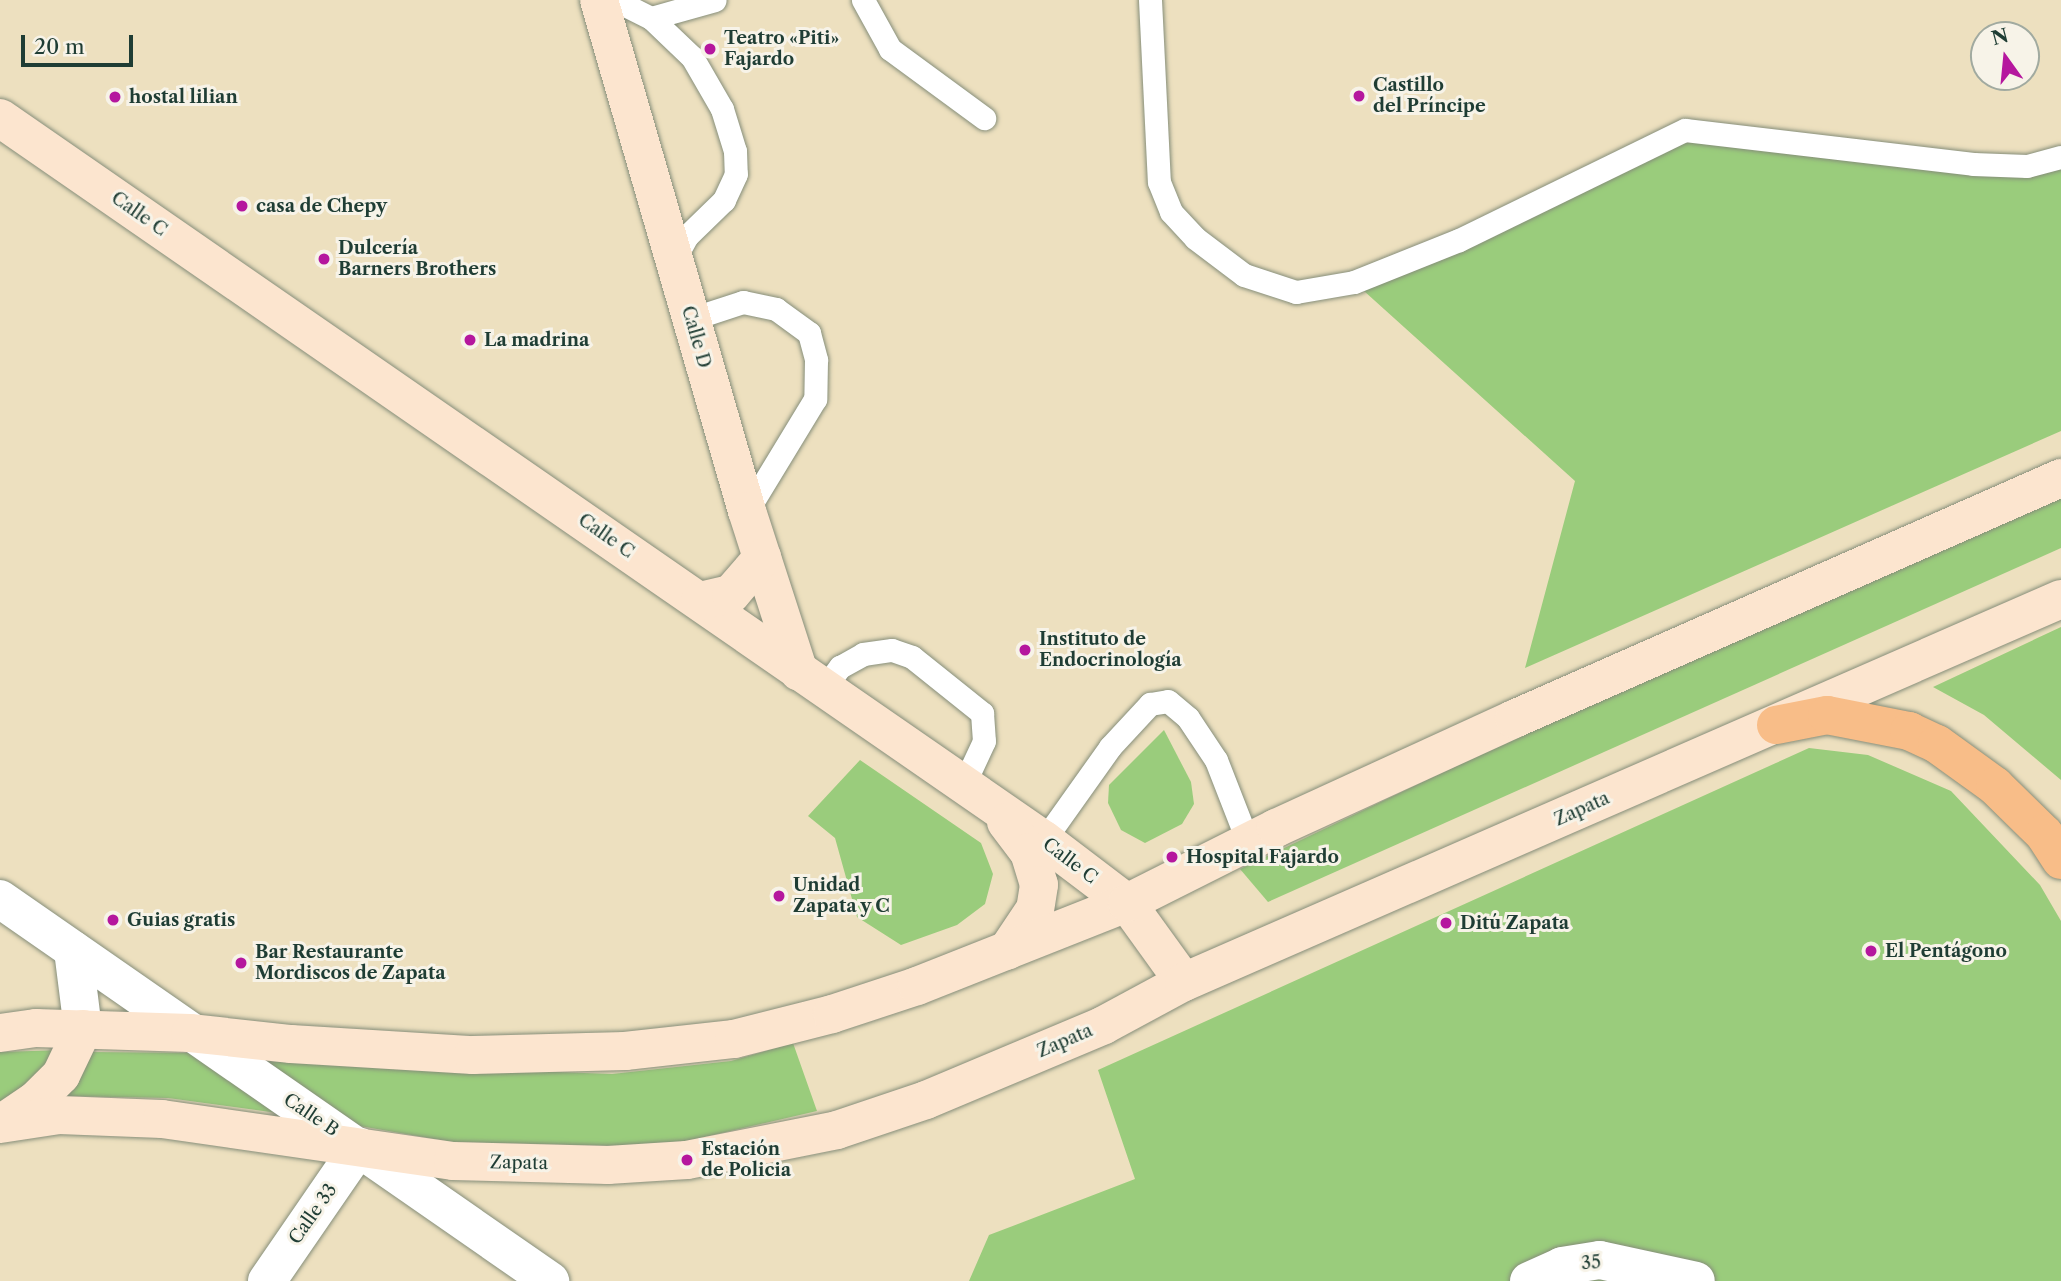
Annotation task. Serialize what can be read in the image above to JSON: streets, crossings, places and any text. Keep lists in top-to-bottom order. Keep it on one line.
{"streets":{"main road":["Calle C","Calle D","Zapata"],"street":["Calle B","Calle 33","35"]},"crossings":[["Calle C","Calle D"],["Calle C","Zapata"],["Zapata","Calle B"],["Zapata","Calle 33"],["Calle B","Calle 33"]],"places":["Teatro «Piti» Fajardo","Castillo del Príncipe","hostal lilian","casa de Chepy","Dulcería Barners Brothers","La madrina","Instituto de Endocrinología","Hospital Fajardo","Unidad Zapata y C","Guias gratis","Ditú Zapata","El Pentágono","Bar Restaurante Mordiscos de Zapata","Estación de Policia"],"scale_bar":"20 m","north":"top"}
